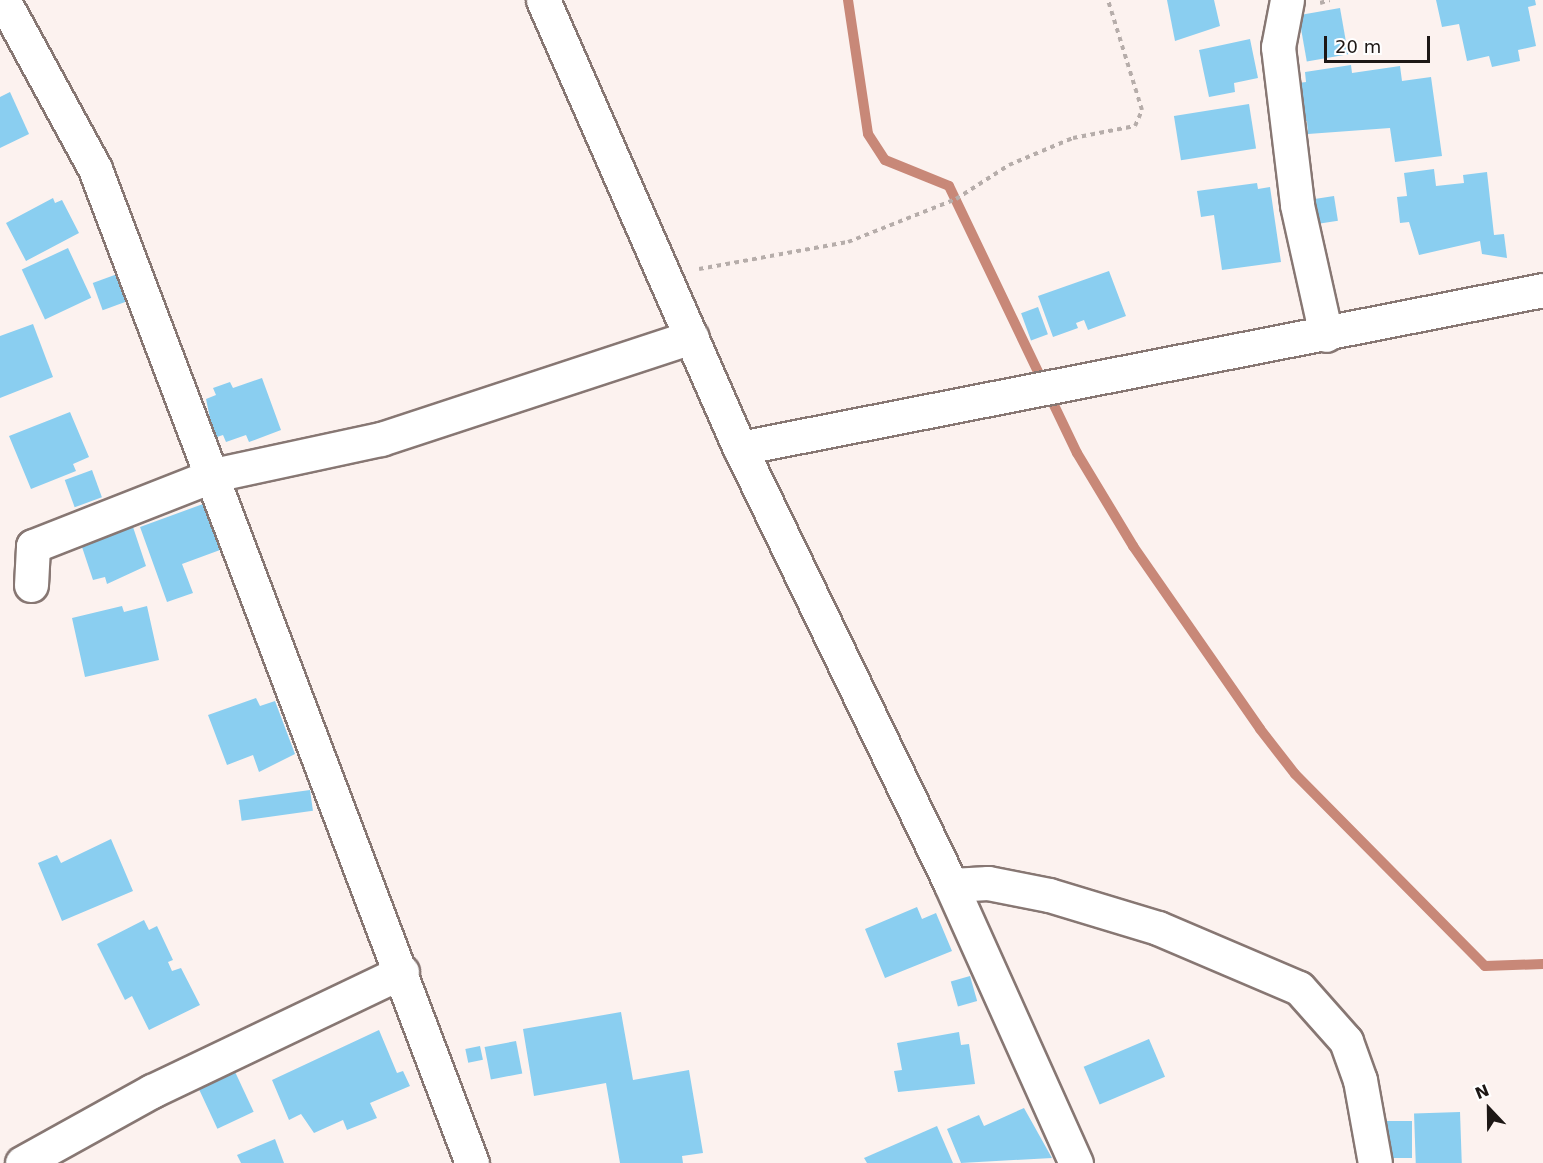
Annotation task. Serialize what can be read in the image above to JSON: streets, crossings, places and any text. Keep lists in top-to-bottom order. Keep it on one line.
{"scale_bar":"20 m","north":"top"}
